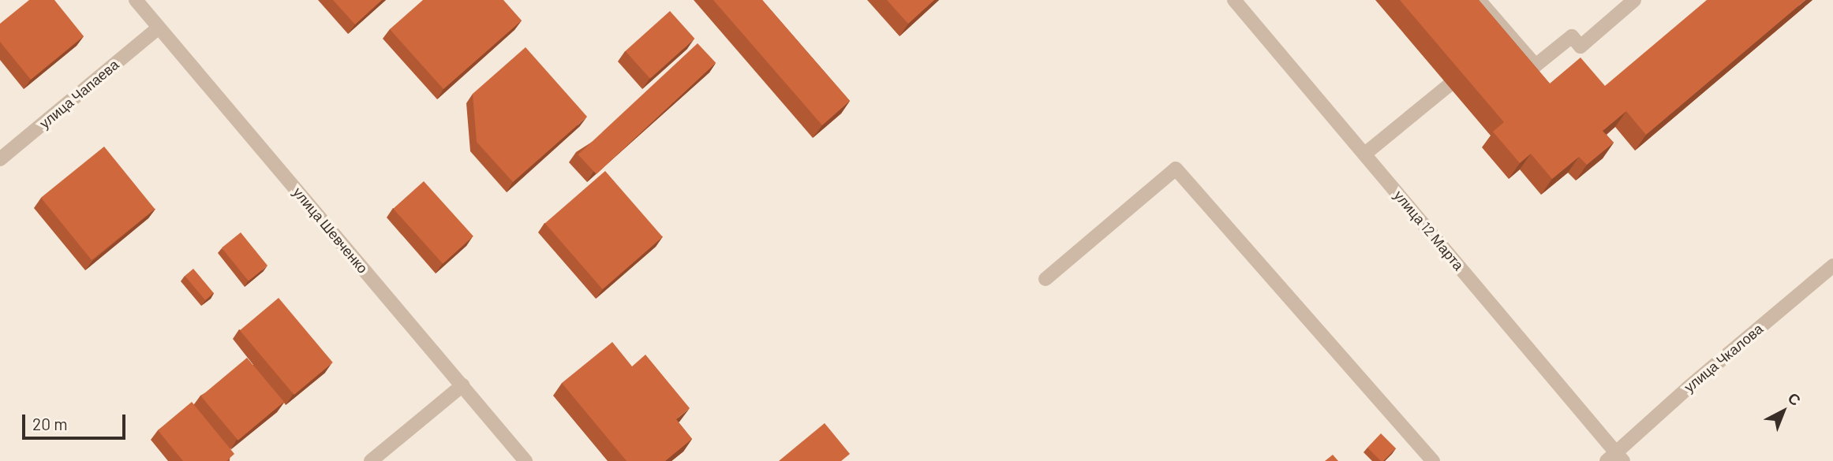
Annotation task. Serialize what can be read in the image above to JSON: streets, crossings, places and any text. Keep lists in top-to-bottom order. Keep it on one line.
{"streets":{"street":["улица Чапаева","улица Шевченко","улица 12 Марта","улица Чкалова"]},"crossings":[["улица Чапаева","улица Шевченко"],["улица 12 Марта","улица Чкалова"]],"scale_bar":"20 m","north":"top right"}
